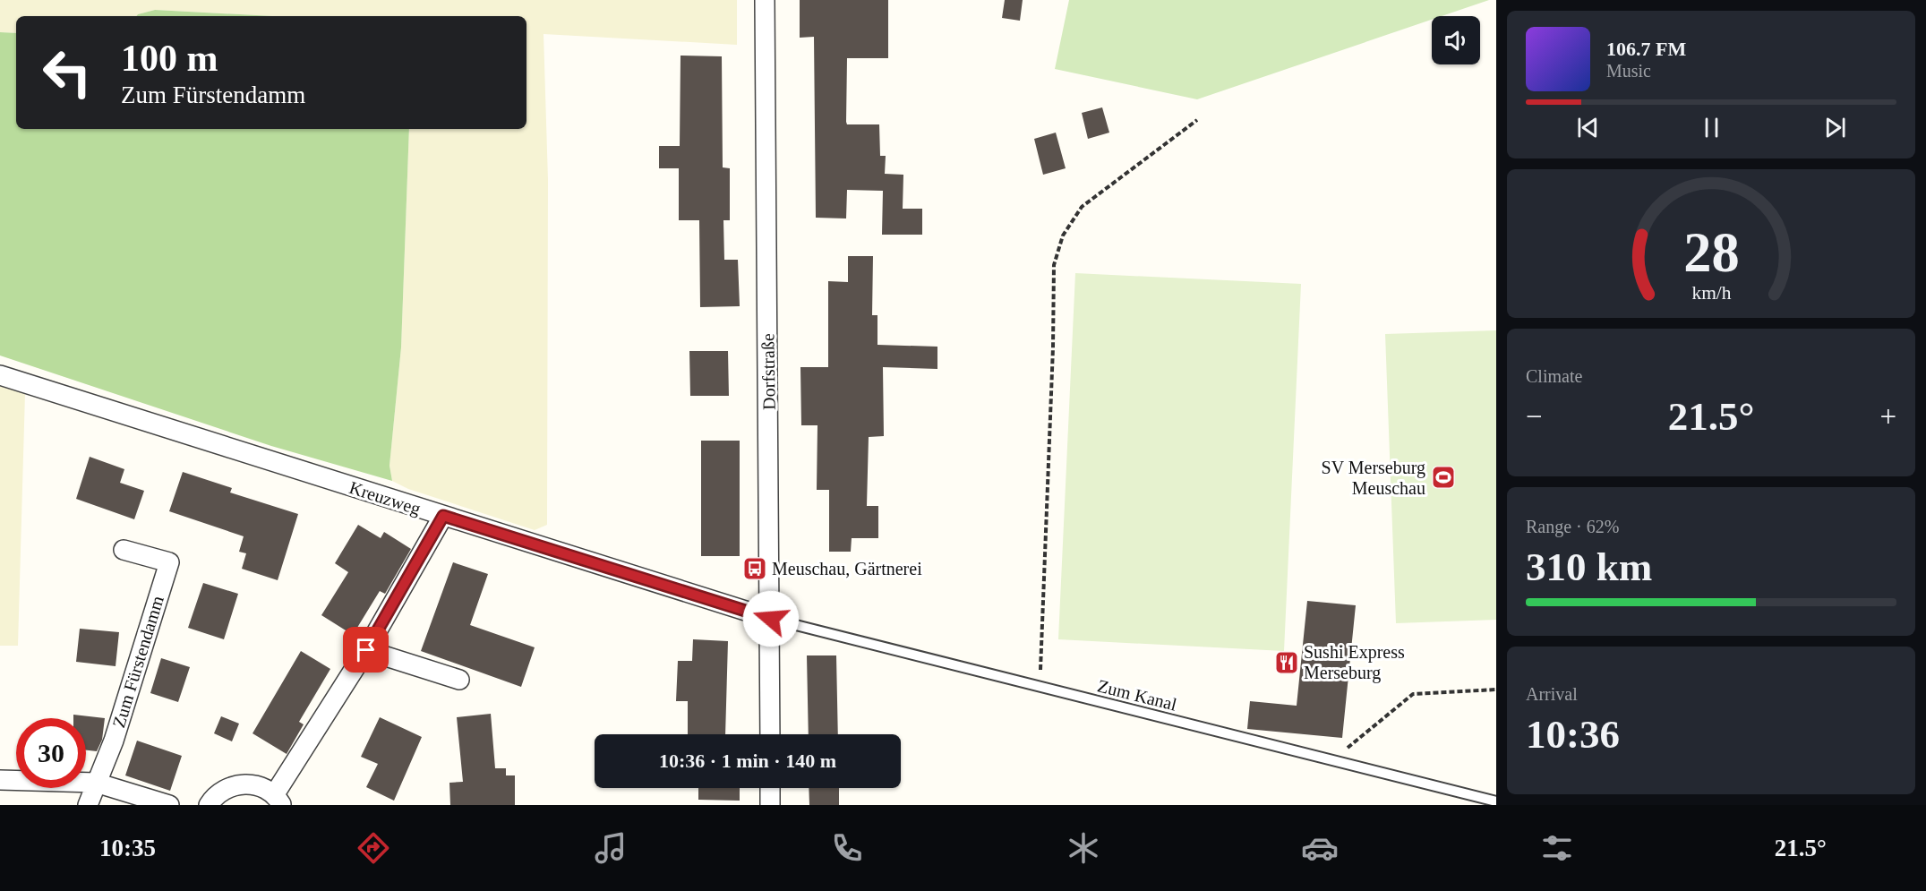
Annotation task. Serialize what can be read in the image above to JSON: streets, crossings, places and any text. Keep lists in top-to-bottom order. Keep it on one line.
{"streets":{"street":["Dorfstraße","Kreuzweg","Zum Fürstendamm"],"lane":["Zum Kanal"]},"crossings":[["Dorfstraße","Kreuzweg"],["Dorfstraße","Zum Kanal"],["Kreuzweg","Zum Kanal"]],"places":{"sports":["SV Merseburg Meuschau"],"bus stop":["Meuschau, Gärtnerei"],"restaurant":["Sushi Express Merseburg"]},"page":{"turn":["100 m","Zum Fürstendamm"],"song":["106.7 FM","Music"],"tile":["Climate",["Range · 62%","310 km"],["Arrival","10:36"]],"heat":["−","21.5°","+"],"limit":"30","trip":"10:36 · 1 min · 140 m","tabs":["10:35","21.5°"],"gauge":["28","km/h"]}}
